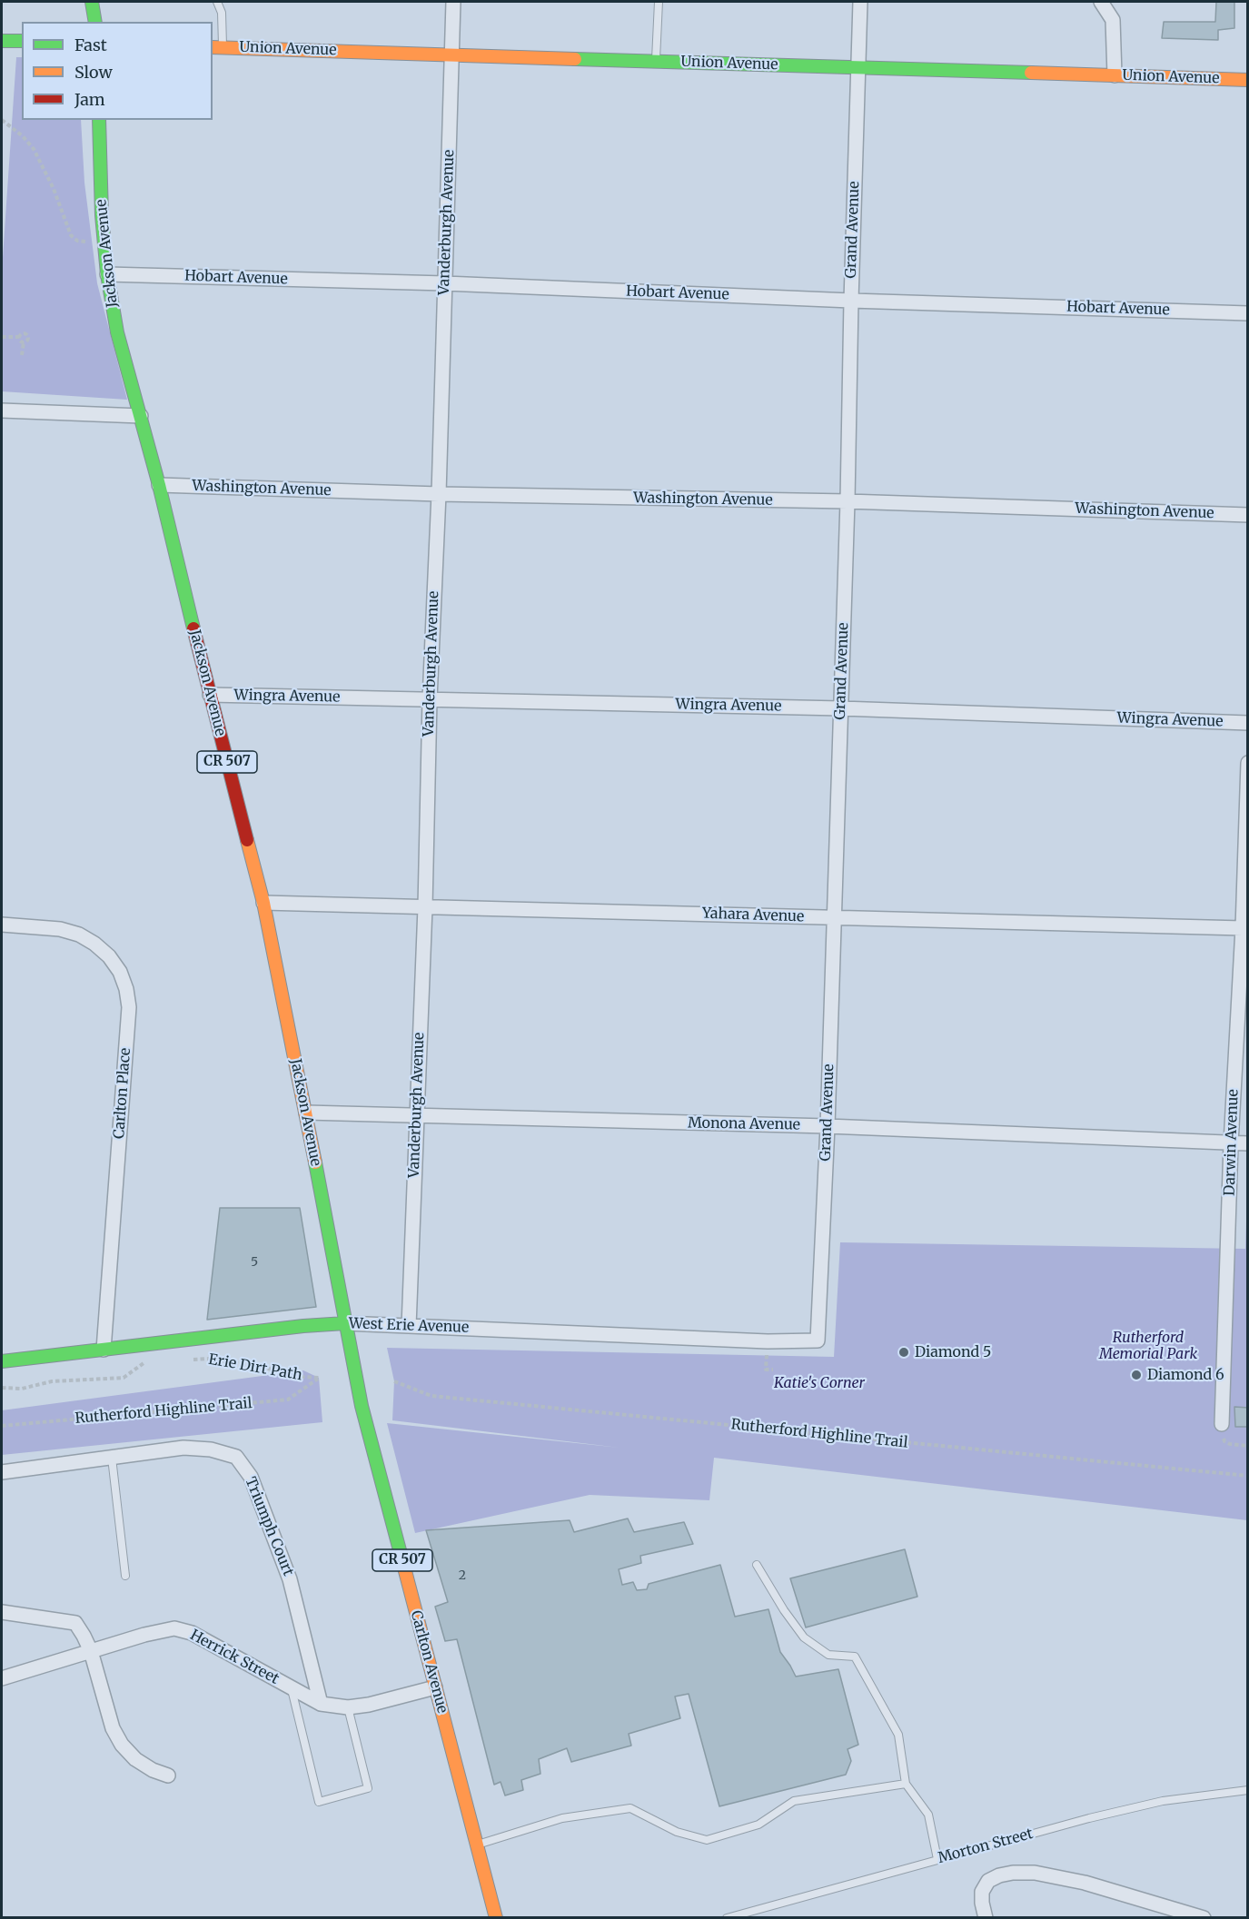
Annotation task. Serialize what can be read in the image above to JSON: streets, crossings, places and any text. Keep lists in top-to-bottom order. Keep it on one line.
{"streets":{"main road":["Union Avenue","Jackson Avenue","CR 507","West Erie Avenue","Carlton Avenue"],"street":["Vanderburgh Avenue","Grand Avenue","Hobart Avenue","Washington Avenue","Wingra Avenue","Yahara Avenue","Carlton Place","Monona Avenue","Darwin Avenue","Triumph Court","Herrick Street"],"lane":["Morton Street"],"path":["Erie Dirt Path","Rutherford Highline Trail"]},"crossings":[["Union Avenue","Vanderburgh Avenue"],["Union Avenue","Grand Avenue"],["Vanderburgh Avenue","Hobart Avenue"],["Vanderburgh Avenue","Washington Avenue"],["Vanderburgh Avenue","Wingra Avenue"],["Vanderburgh Avenue","Yahara Avenue"],["Vanderburgh Avenue","Monona Avenue"],["Vanderburgh Avenue","West Erie Avenue"],["Grand Avenue","Hobart Avenue"],["Grand Avenue","Washington Avenue"],["Grand Avenue","Wingra Avenue"],["Grand Avenue","Yahara Avenue"],["Grand Avenue","Monona Avenue"],["Grand Avenue","West Erie Avenue"],["Jackson Avenue","Hobart Avenue"],["Jackson Avenue","Washington Avenue"],["Jackson Avenue","Wingra Avenue"],["Jackson Avenue","Yahara Avenue"],["Jackson Avenue","Monona Avenue"],["Jackson Avenue","West Erie Avenue"],["Jackson Avenue","Carlton Avenue"],["Yahara Avenue","Darwin Avenue"],["Carlton Place","West Erie Avenue"],["Monona Avenue","Darwin Avenue"],["Erie Dirt Path","Rutherford Highline Trail"],["Triumph Court","Herrick Street"],["Herrick Street","Carlton Avenue"]],"parks":["Rutherford Memorial Park","Katie's Corner"],"places":["Diamond 5","Diamond 6"],"house_numbers":["5","2"],"legend":["Fast","Slow","Jam"]}
